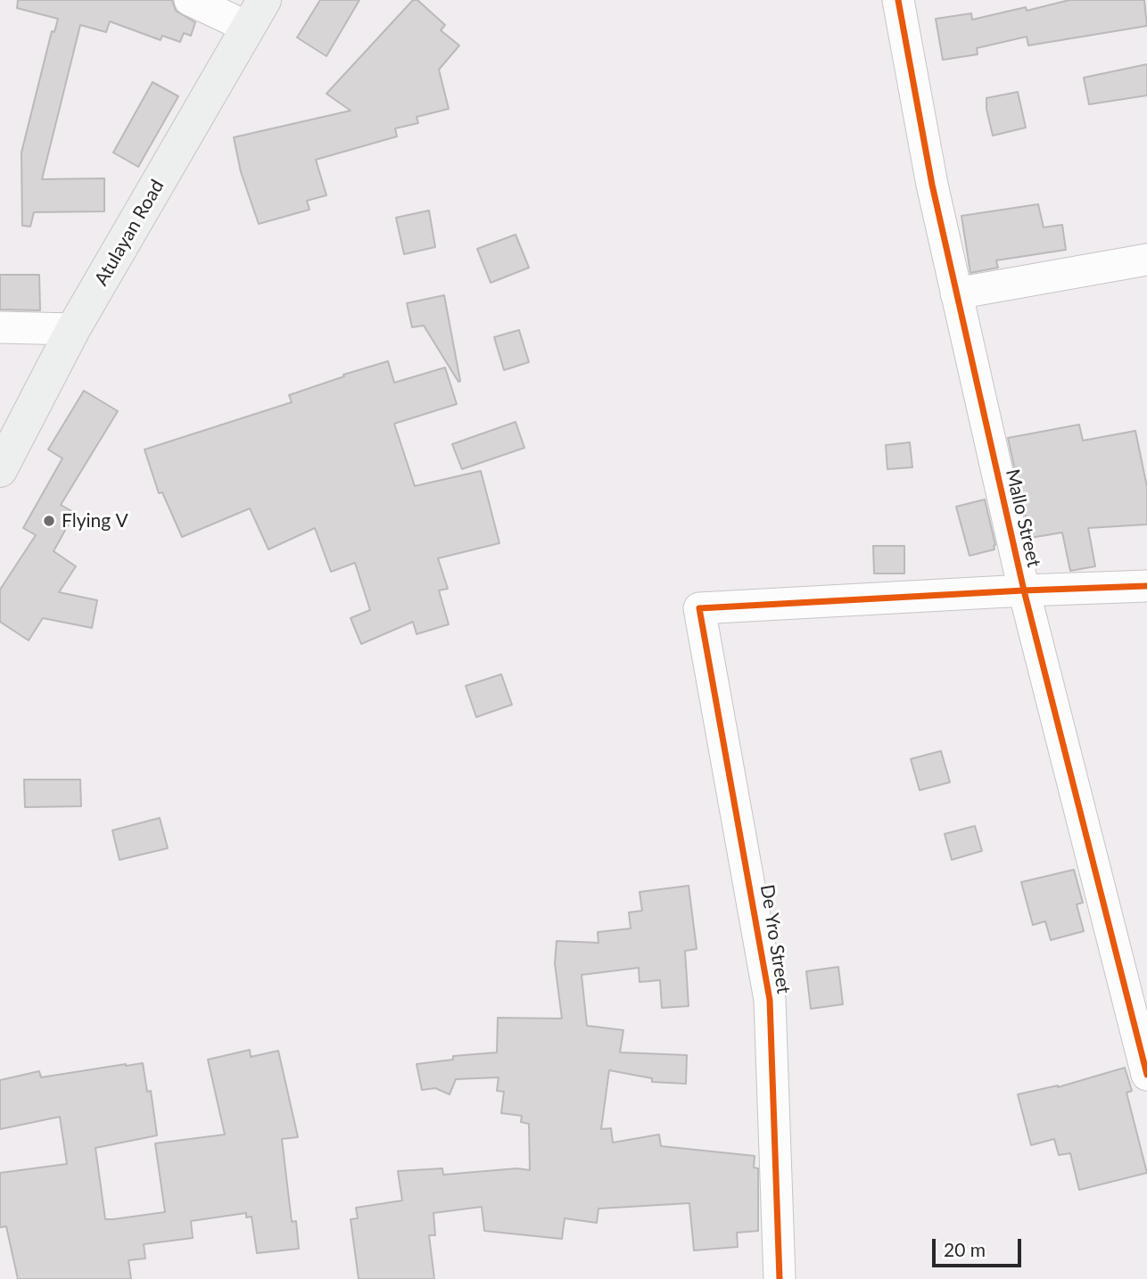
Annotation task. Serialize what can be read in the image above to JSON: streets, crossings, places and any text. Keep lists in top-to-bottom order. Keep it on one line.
{"streets":{"main road":["Atulayan Road"],"street":["Mallo Street","De Yro Street"]},"crossings":[["Mallo Street","De Yro Street"]],"places":["Flying V"],"scale_bar":"20 m"}
